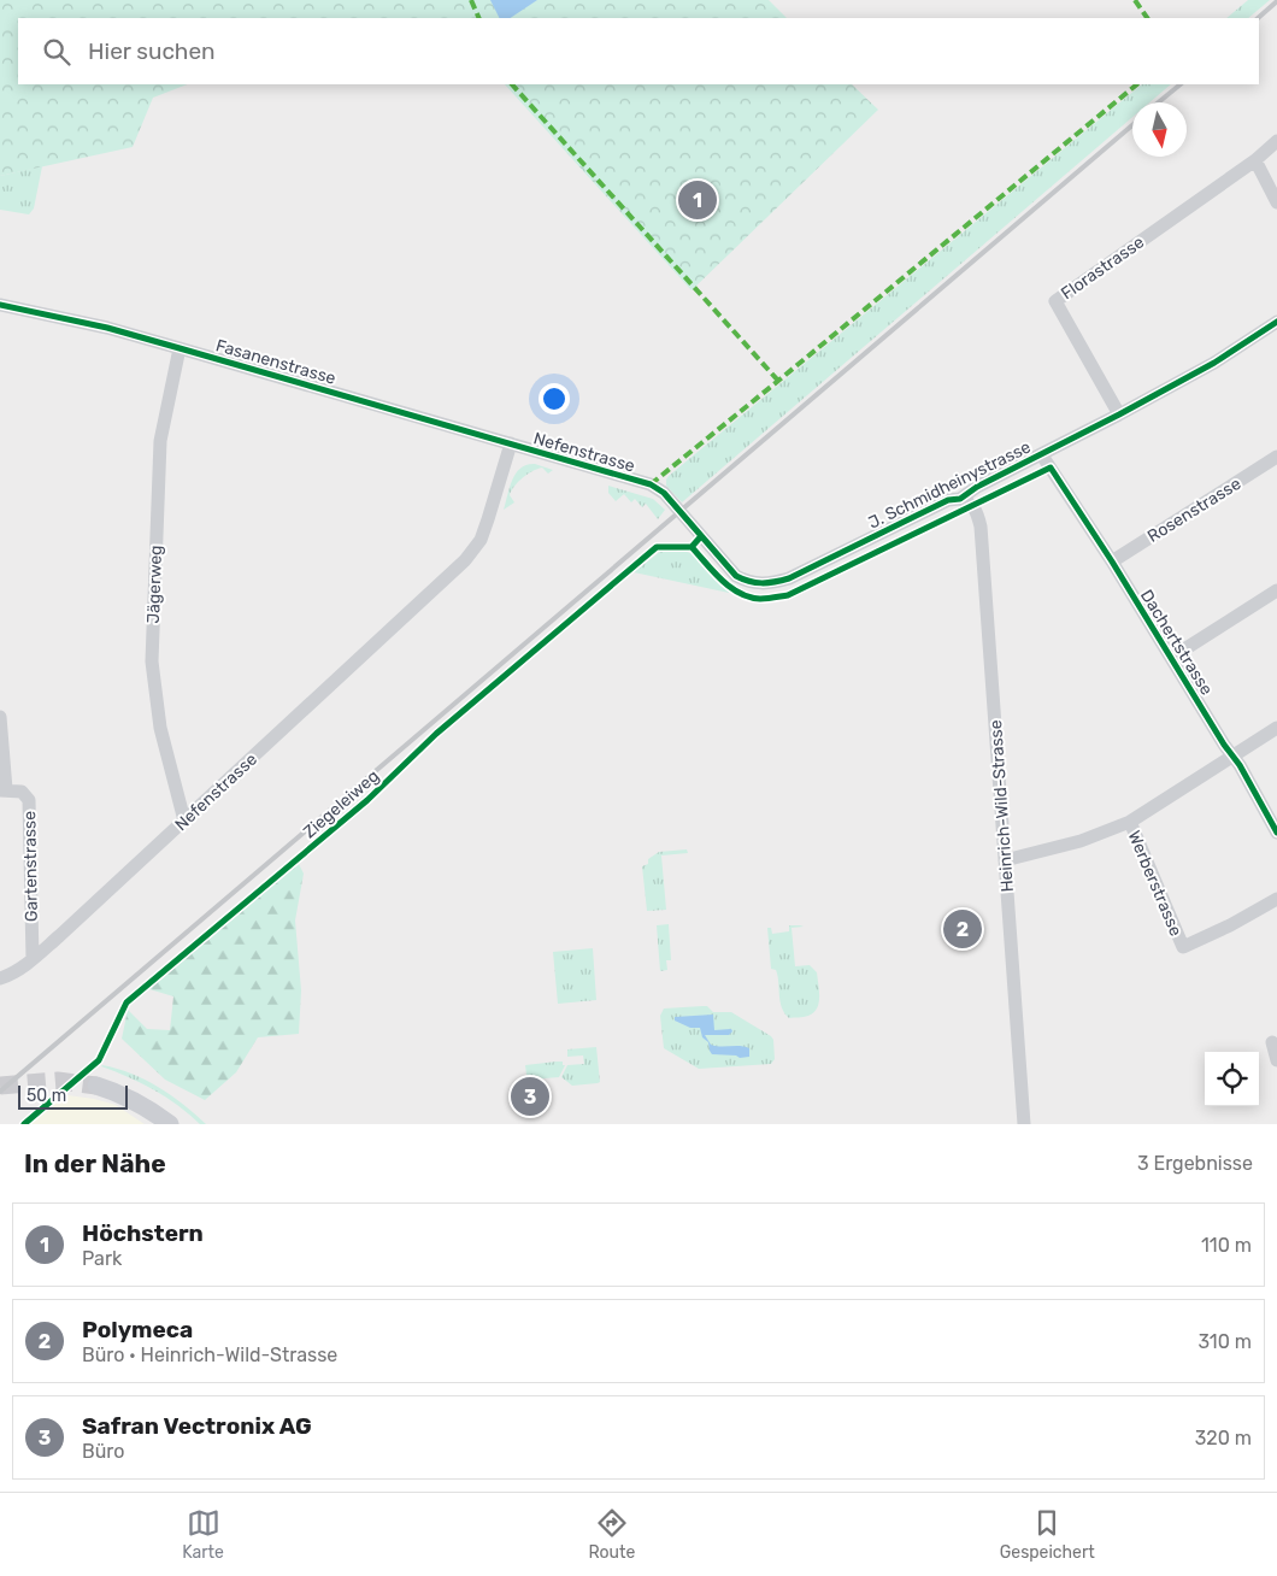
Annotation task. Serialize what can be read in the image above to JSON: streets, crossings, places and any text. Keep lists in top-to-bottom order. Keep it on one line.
{"streets":{"street":["Florastrasse","Fasanenstrasse","Nefenstrasse","J. Schmidheinystrasse","Rosenstrasse","Jägerweg","Dachertstrasse","Heinrich-Wild-Strasse","Gartenstrasse","Werberstrasse"],"cycle path":["Ziegeleiweg"]},"crossings":[["Florastrasse","J. Schmidheinystrasse"],["Fasanenstrasse","Nefenstrasse"],["Fasanenstrasse","Jägerweg"],["Nefenstrasse","J. Schmidheinystrasse"],["Nefenstrasse","Jägerweg"],["Nefenstrasse","Gartenstrasse"],["J. Schmidheinystrasse","Dachertstrasse"],["J. Schmidheinystrasse","Heinrich-Wild-Strasse"],["Rosenstrasse","Dachertstrasse"]],"scale_bar":"50 m","north":"bottom","page":{"search":"Hier suchen","pins":["1","2","3"],"scale":"50 m","heading":["In der Nähe","3 Ergebnisse"],"list":[{"mark":"1","name":"Höchstern","note":"Park","value":"110 m"},{"mark":"2","name":"Polymeca","note":"Büro · Heinrich-Wild-Strasse","value":"310 m"},{"mark":"3","name":"Safran Vectronix AG","note":"Büro","value":"320 m"}],"nav":["Karte","Route","Gespeichert"]}}
